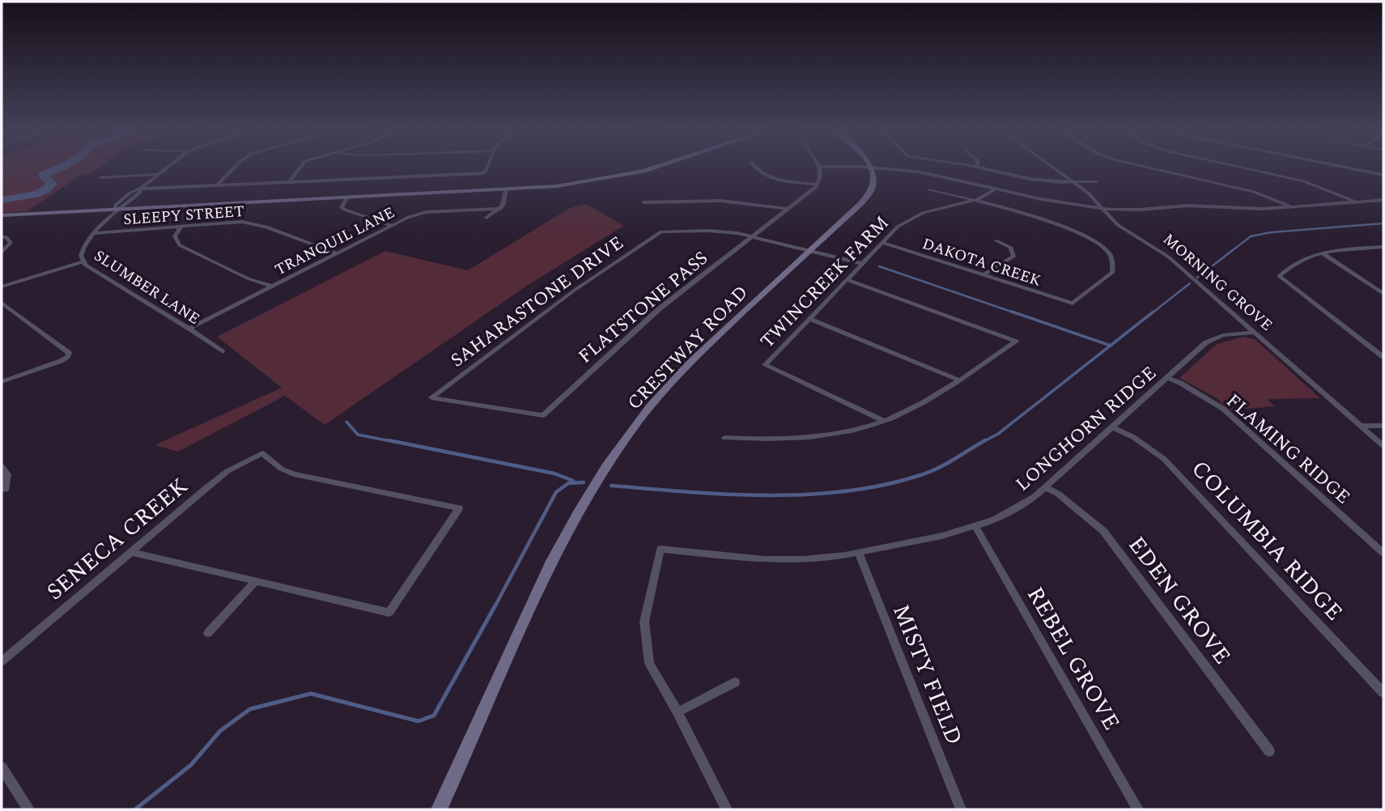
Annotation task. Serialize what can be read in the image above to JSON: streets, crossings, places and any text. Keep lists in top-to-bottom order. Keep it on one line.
{"streets":{"street":["SLEEPY STREET","TRANQUIL LANE","DAKOTA CREEK","TWINCREEK FARM","MORNING GROVE","SLUMBER LANE","SAHARASTONE DRIVE","FLATSTONE PASS","CRESTWAY ROAD","LONGHORN RIDGE","FLAMING RIDGE","SENECA CREEK","COLUMBIA RIDGE","EDEN GROVE","REBEL GROVE","MISTY FIELD"]},"crossings":[["SLEEPY STREET","TRANQUIL LANE"],["SLEEPY STREET","SLUMBER LANE"],["TRANQUIL LANE","SLUMBER LANE"],["DAKOTA CREEK","TWINCREEK FARM"],["MORNING GROVE","LONGHORN RIDGE"],["SAHARASTONE DRIVE","FLATSTONE PASS"],["LONGHORN RIDGE","FLAMING RIDGE"],["LONGHORN RIDGE","COLUMBIA RIDGE"],["LONGHORN RIDGE","EDEN GROVE"],["LONGHORN RIDGE","REBEL GROVE"],["LONGHORN RIDGE","MISTY FIELD"]]}
